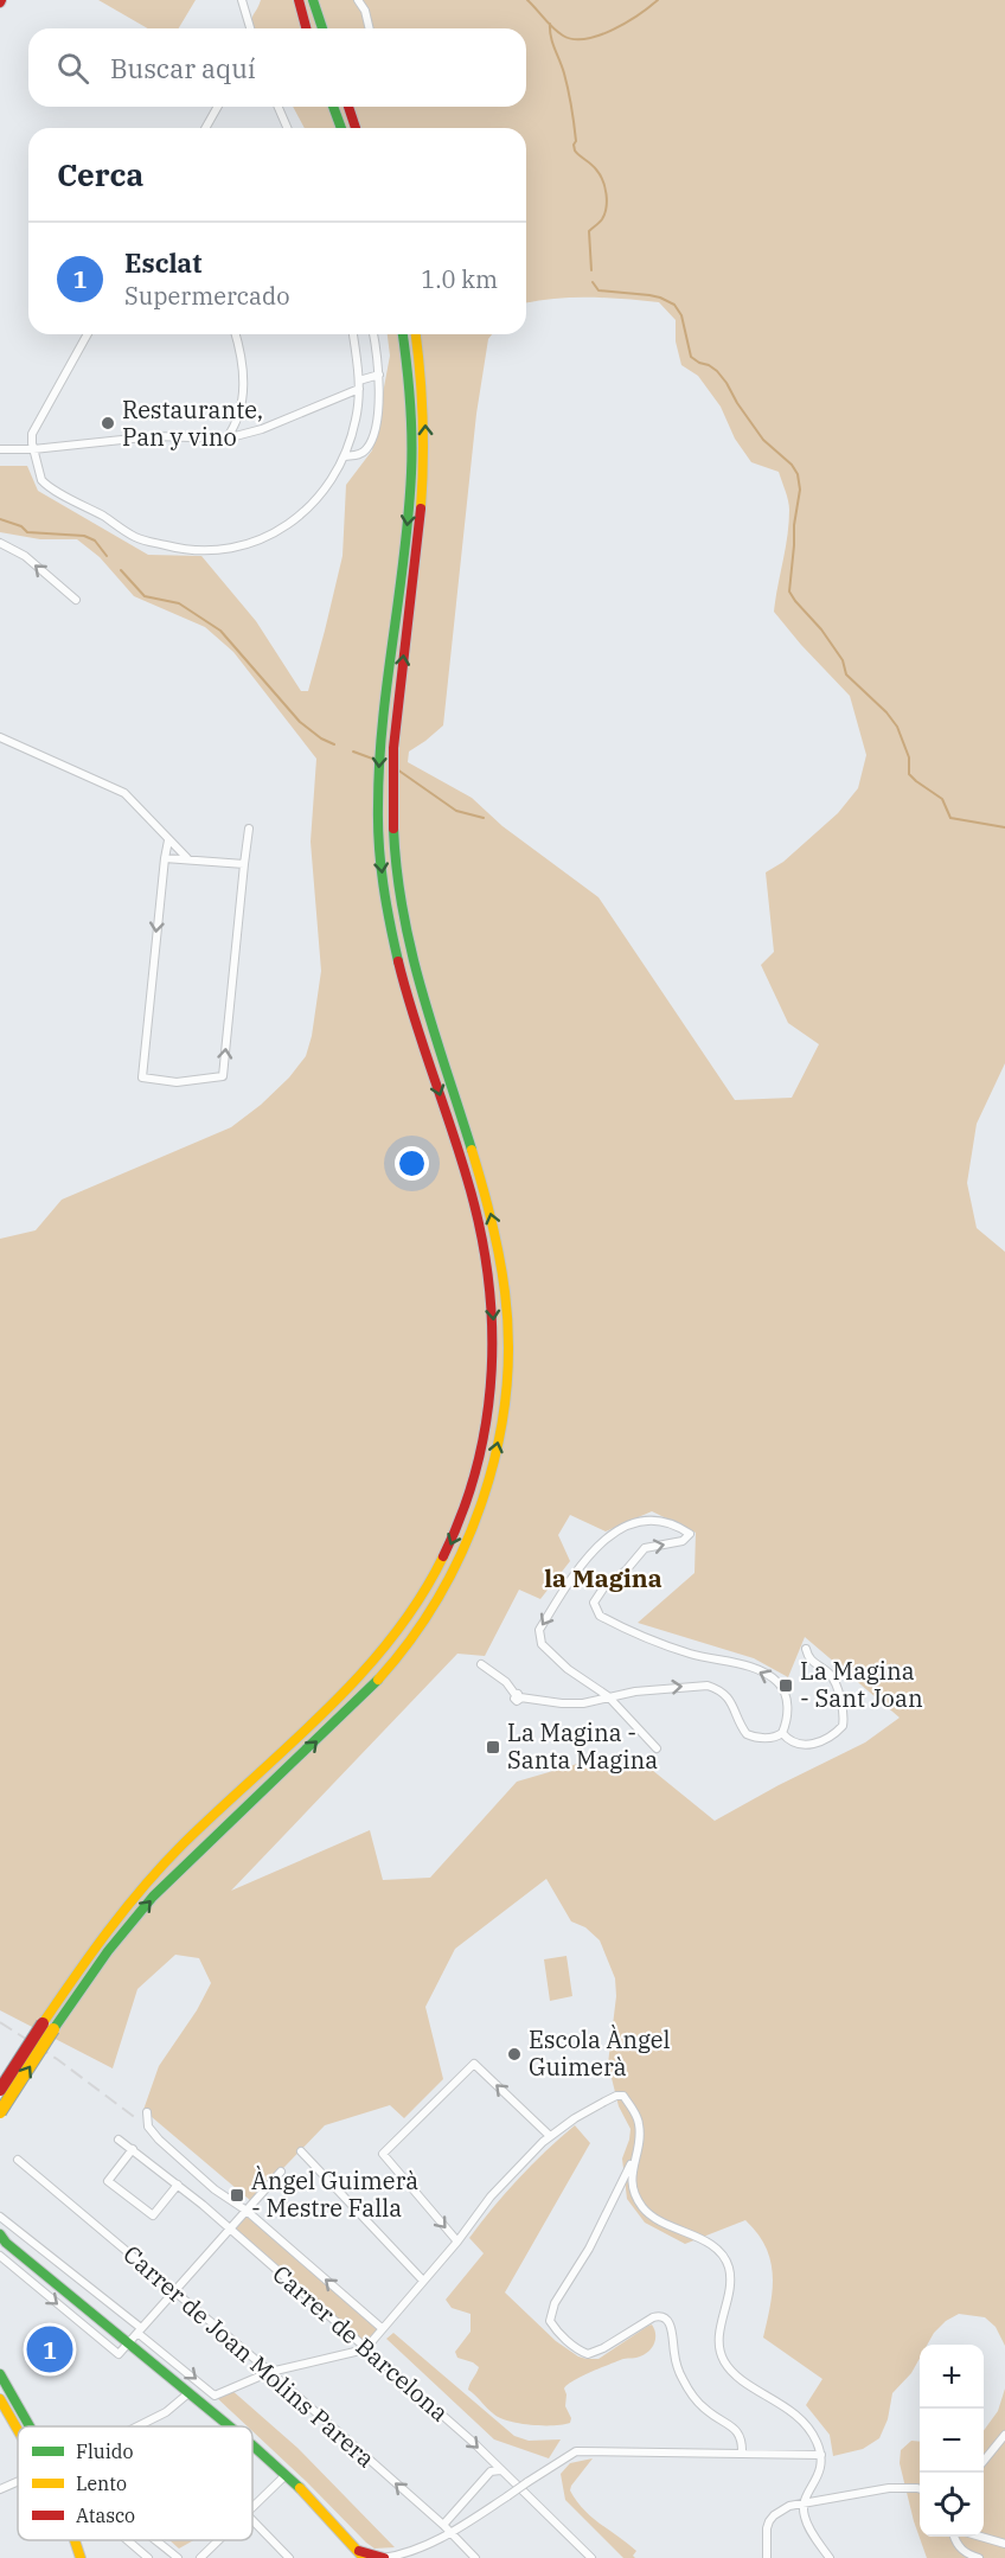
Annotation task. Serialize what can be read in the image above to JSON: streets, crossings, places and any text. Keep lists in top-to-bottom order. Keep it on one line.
{"streets":{"street":["Carrer de Barcelona","Carrer de Joan Molins Parera"]},"crossings":[["Carrer de Barcelona","Carrer de Joan Molins Parera"]],"districts":["la Magina"],"places":{"other":["Restaurante, Pan y vino","Escola Àngel Guimerà"],"transit":["La Magina - Sant Joan","La Magina - Santa Magina","Àngel Guimerà - Mestre Falla"]},"legend":["Fluido","Lento","Atasco"],"page":{"search":"Buscar aquí","heading":"Cerca","list":[{"mark":"1","name":"Esclat","note":"Supermercado","value":"1.0 km"}],"pins":"1","map_buttons":["+","−"]}}
